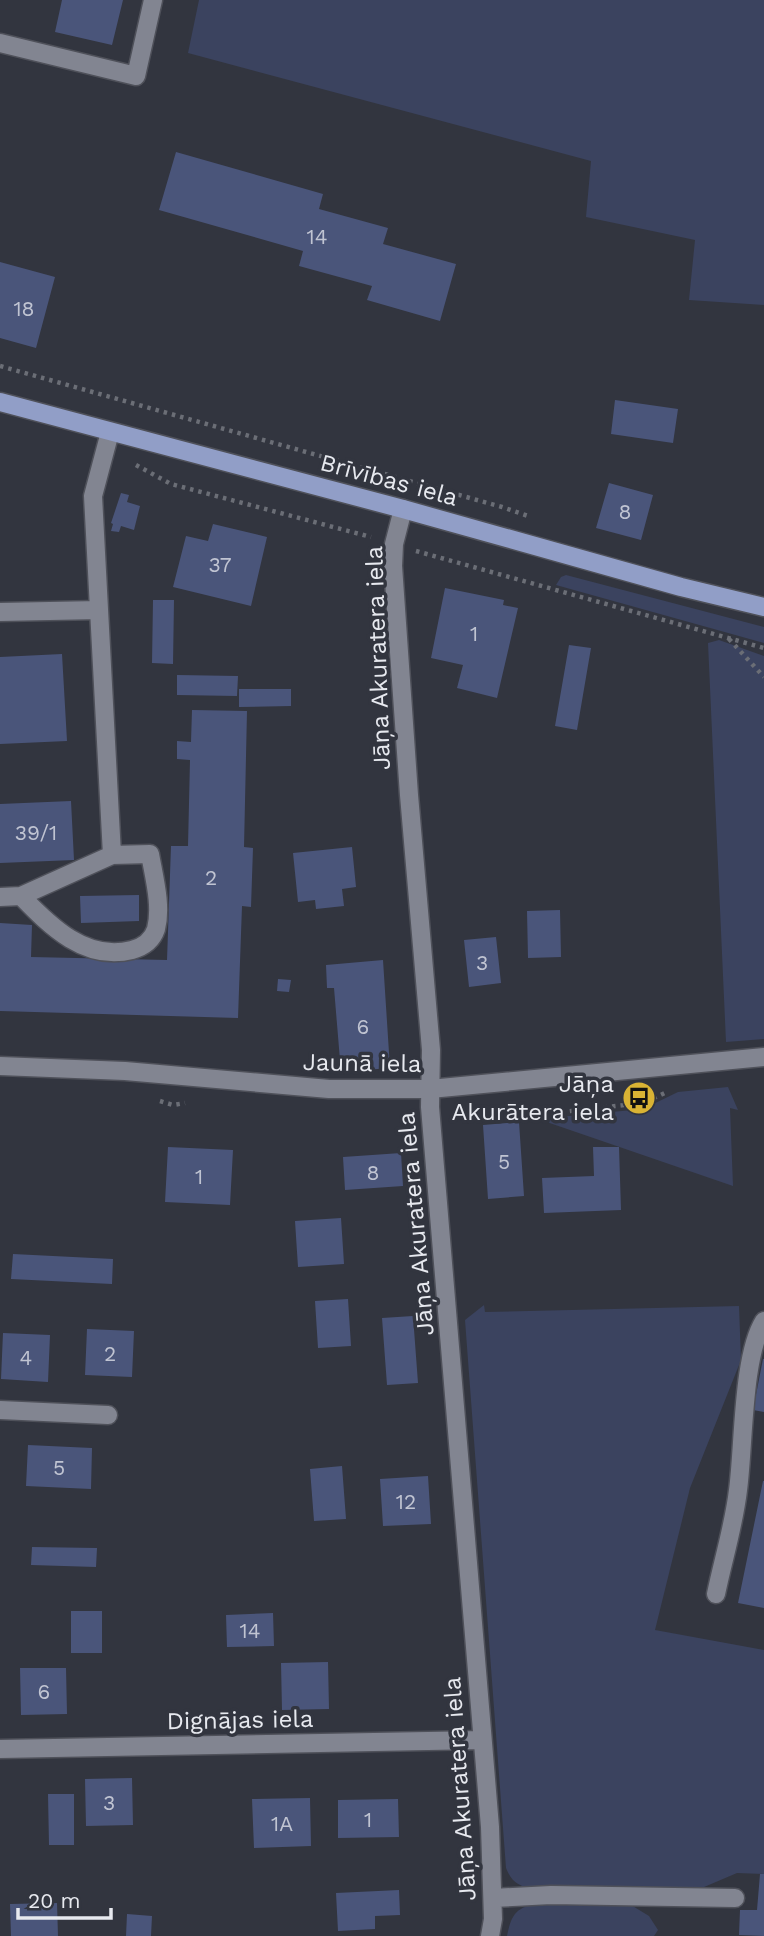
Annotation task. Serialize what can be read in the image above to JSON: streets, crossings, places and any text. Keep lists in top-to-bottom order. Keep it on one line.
{"streets":{"main road":["Brīvības iela"],"street":["Jāņa Akuratera iela","Jaunā iela","Dignājas iela"]},"crossings":[["Brīvības iela","Jāņa Akuratera iela"],["Jāņa Akuratera iela","Jaunā iela"],["Jāņa Akuratera iela","Dignājas iela"]],"places":{"bus stop":["Jāņa Akurātera iela"]},"house_numbers":["14","18","8","37","1","39/1","2","3","6","5","8","1","2","4","5","12","14","6","3","1","1A"],"scale_bar":"20 m"}
